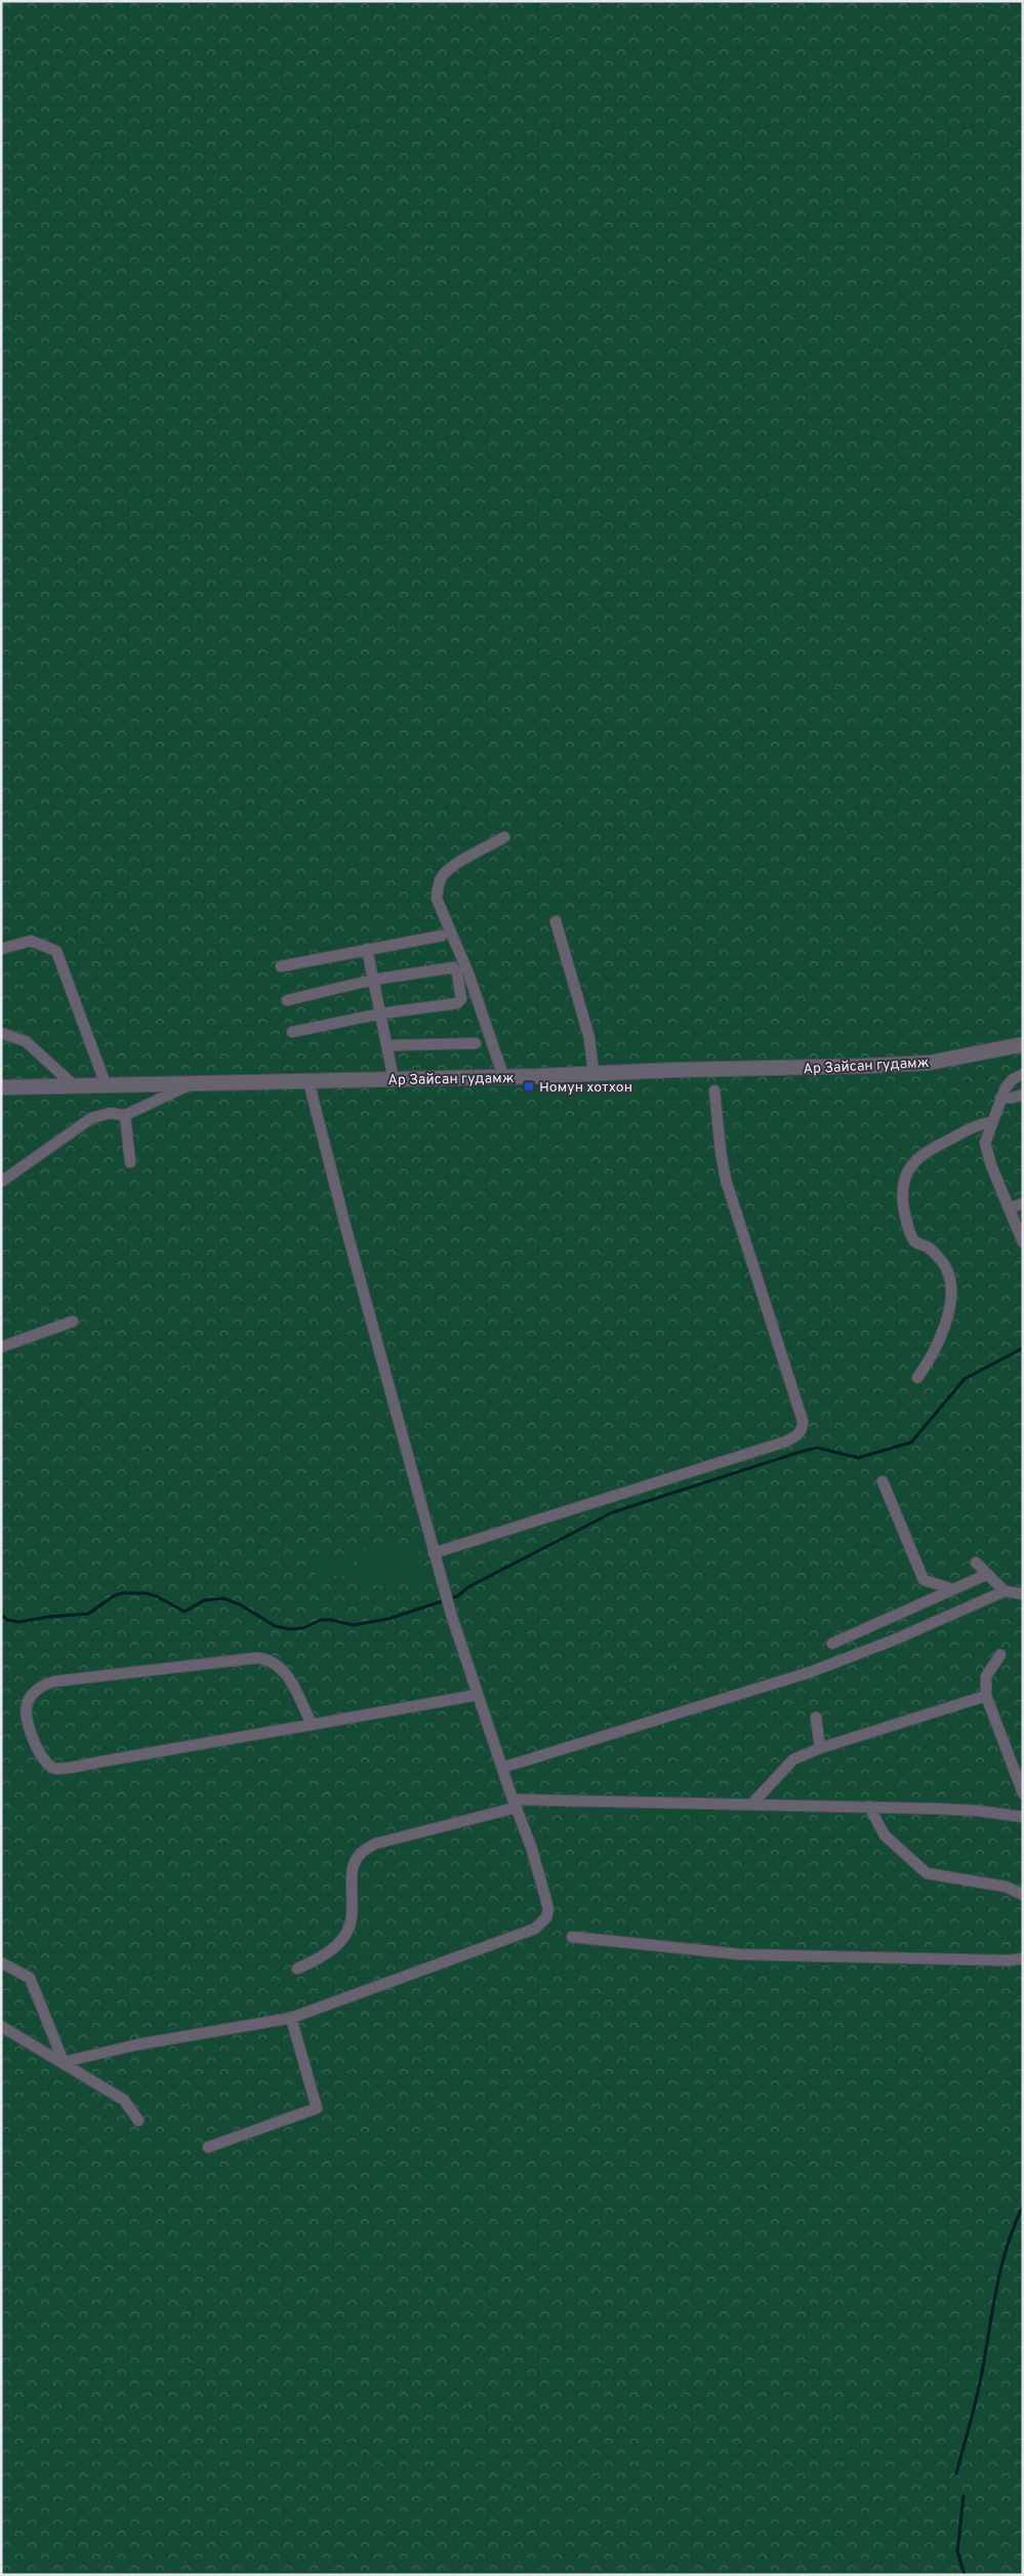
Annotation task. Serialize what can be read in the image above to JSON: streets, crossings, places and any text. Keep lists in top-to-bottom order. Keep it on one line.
{"streets":{"street":["Ар Зайсан гудамж"]},"places":{"transit":["Номун хотхон"]}}
